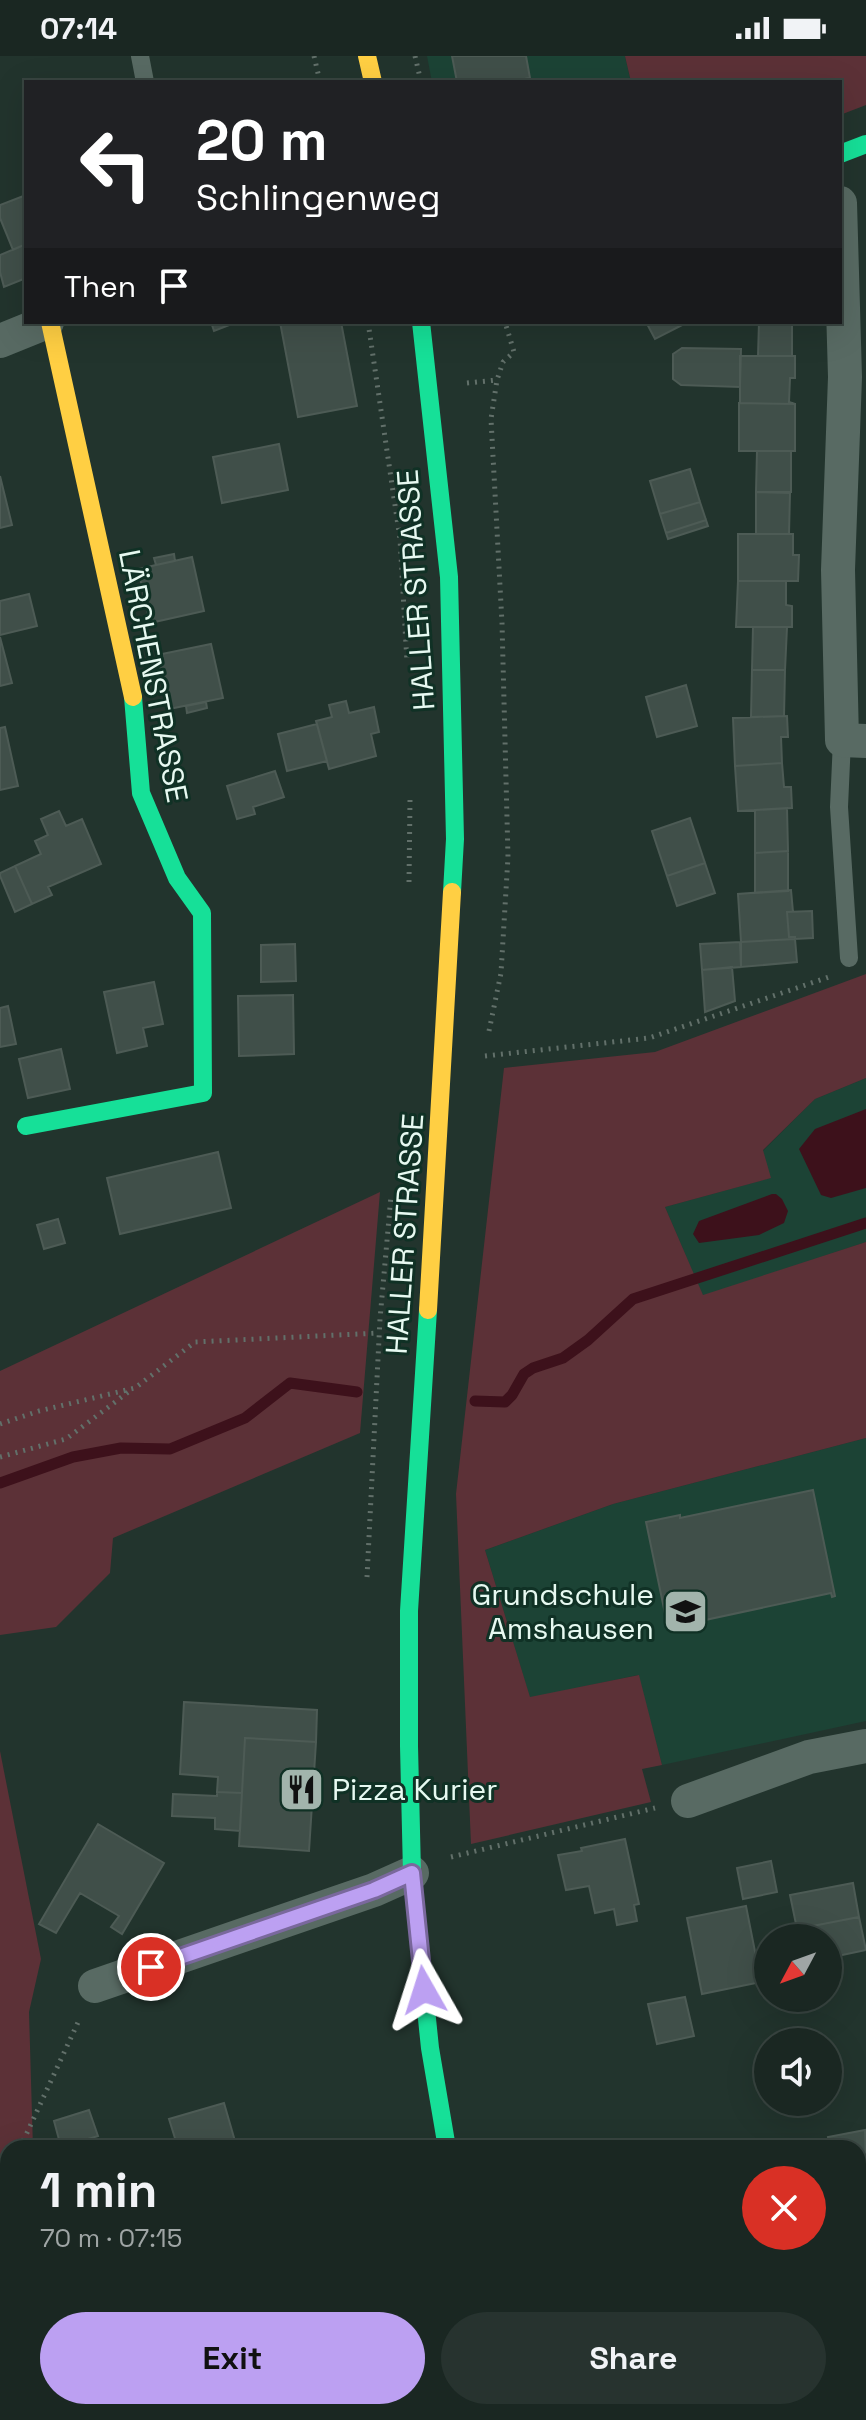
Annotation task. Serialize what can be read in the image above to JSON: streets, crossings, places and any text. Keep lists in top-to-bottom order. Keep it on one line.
{"streets":{"main road":["HALLER STRASSE","LÄRCHENSTRASSE"]},"places":{"school or university":["Grundschule Amshausen"],"restaurant":["Pizza Kurier"]},"north":"bottom left","page":{"status":"07:14","turn":["20 m","Schlingenweg"],"then":"Then","heading":["1 min","70 m · 07:15"],"buttons":["Exit","Share"]}}
